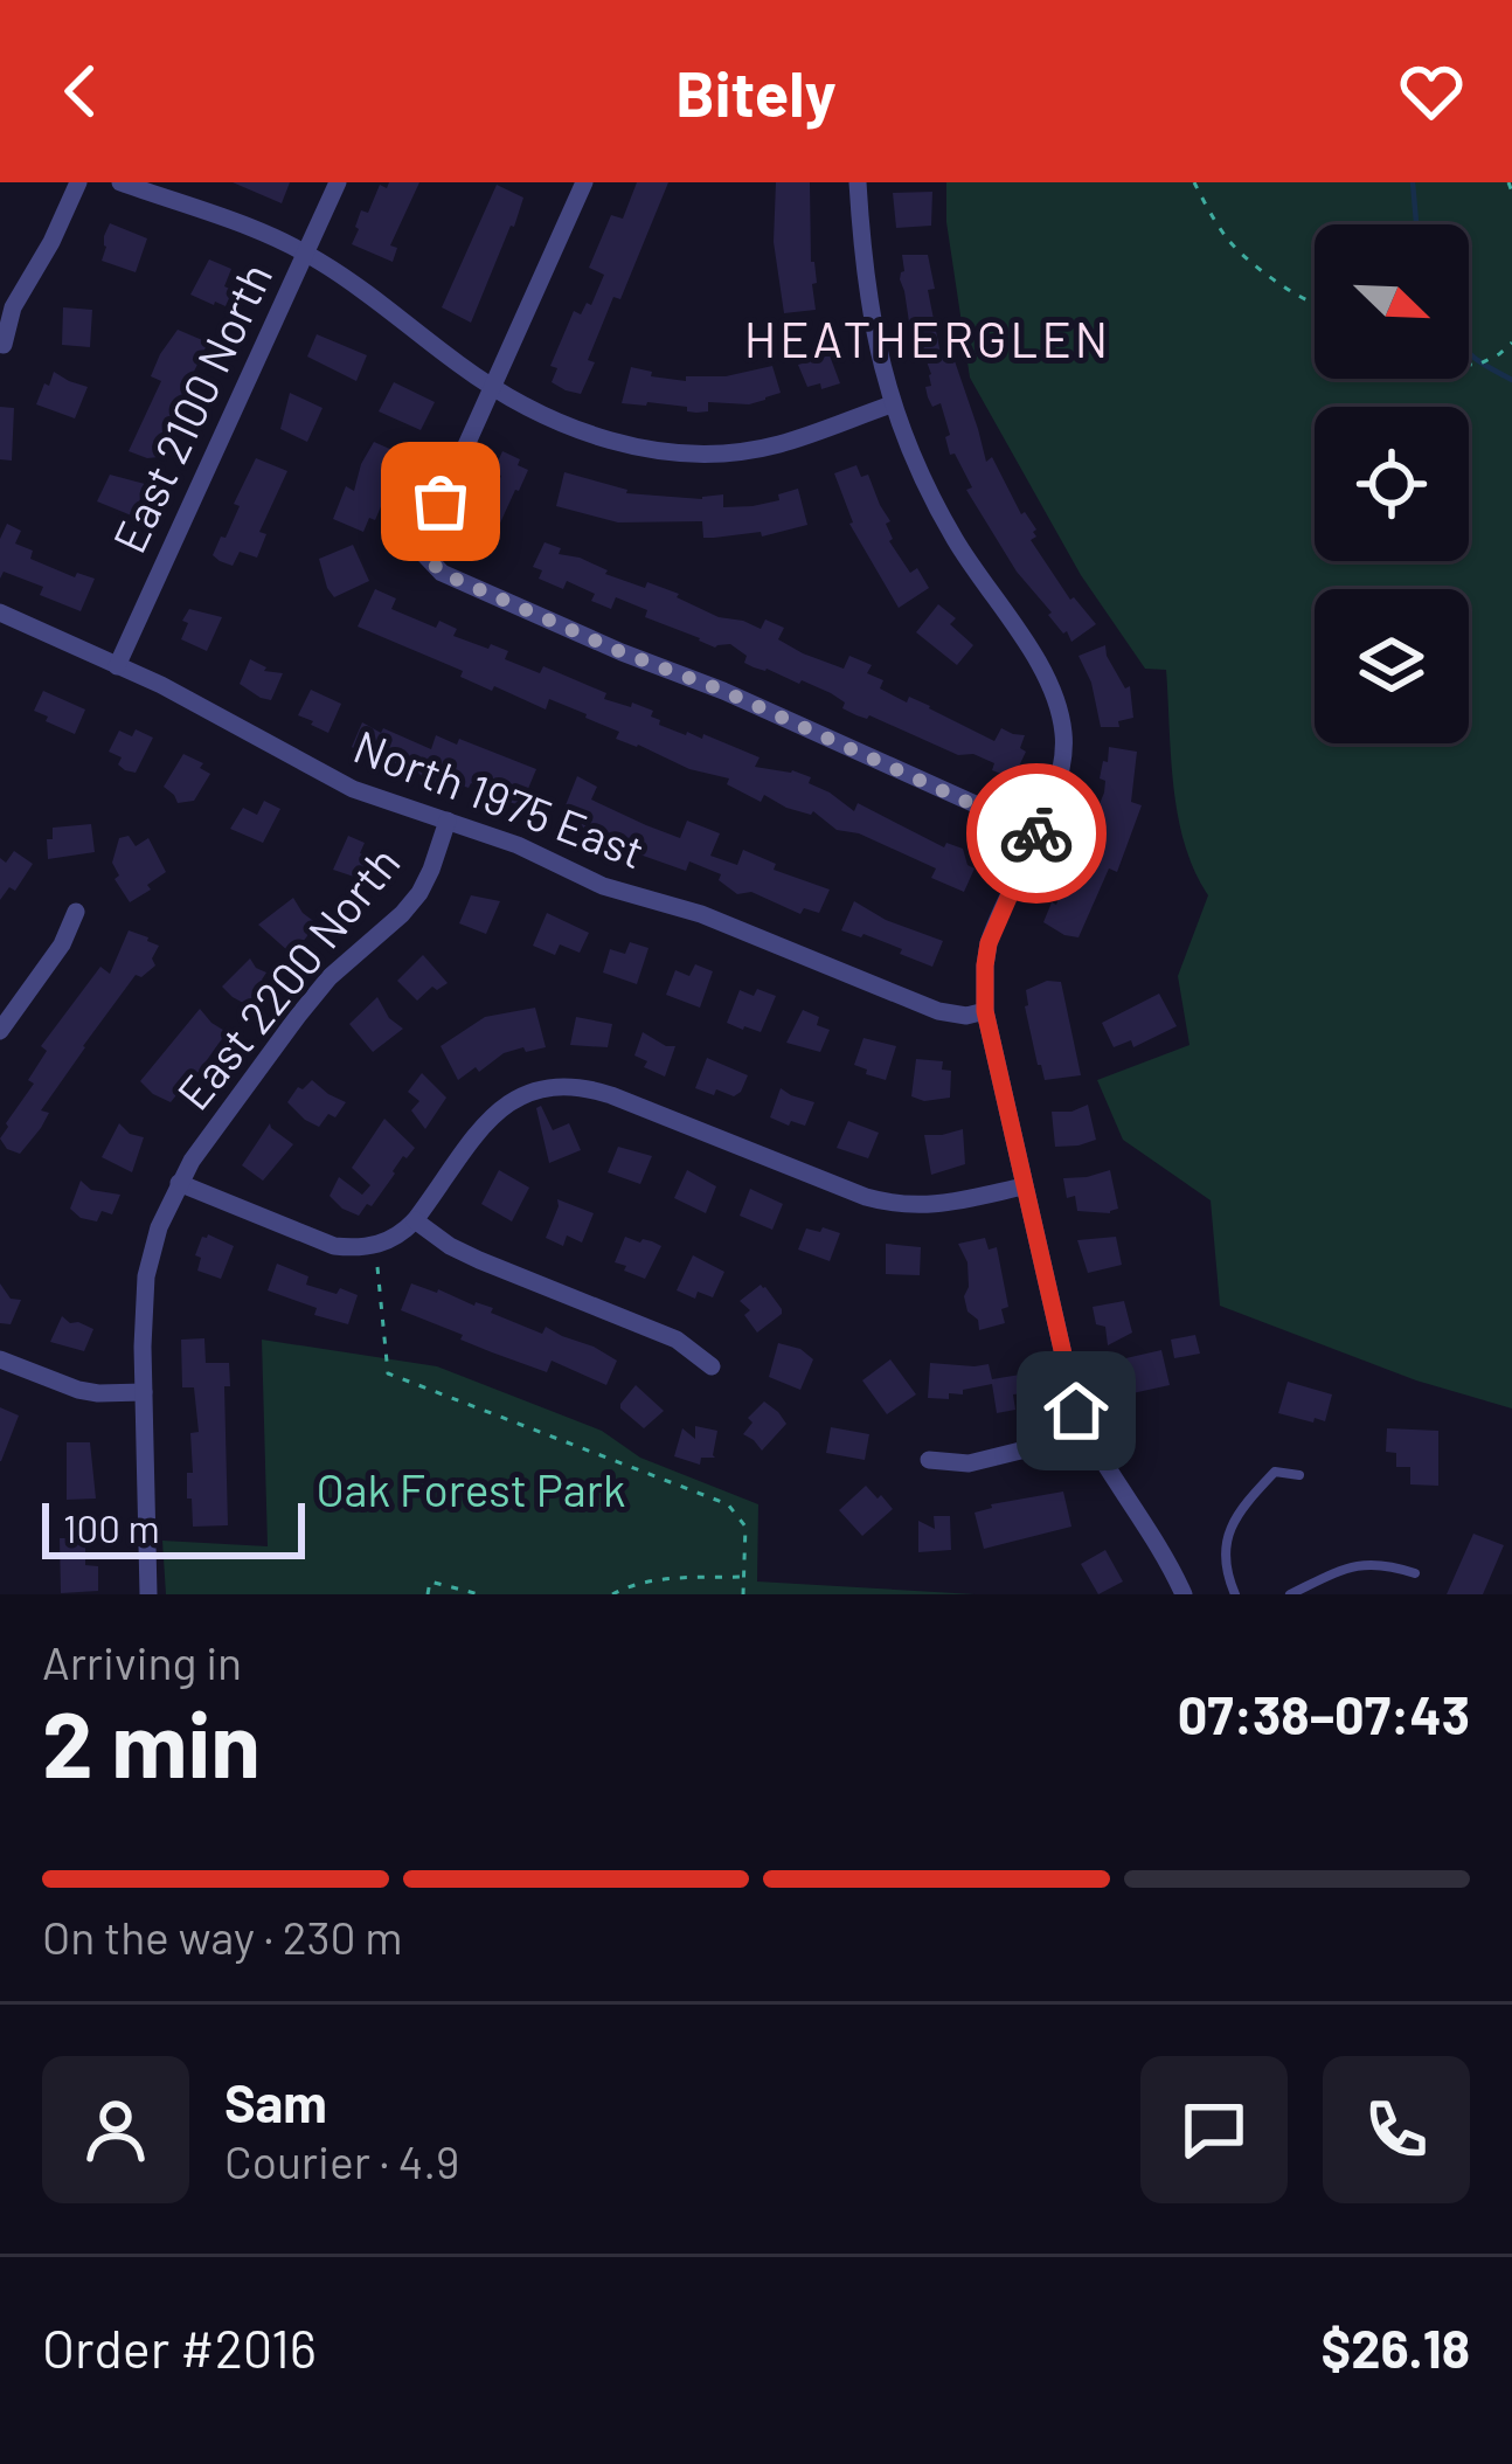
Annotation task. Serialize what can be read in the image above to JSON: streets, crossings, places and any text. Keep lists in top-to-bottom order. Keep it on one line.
{"streets":{"street":["East 2100 North","North 1975 East","East 2200 North"]},"crossings":[["East 2100 North","North 1975 East"],["North 1975 East","East 2200 North"]],"districts":["HEATHERGLEN"],"parks":["Oak Forest Park"],"scale_bar":"100 m","north":"bottom right","page":{"header":"Bitely","scale":"100 m","heading":["2 min","Arriving in","07:38–07:43"],"panel":["Sam","Courier · 4.9","Order #2016","$26.18"],"bar":"On the way · 230 m"}}
